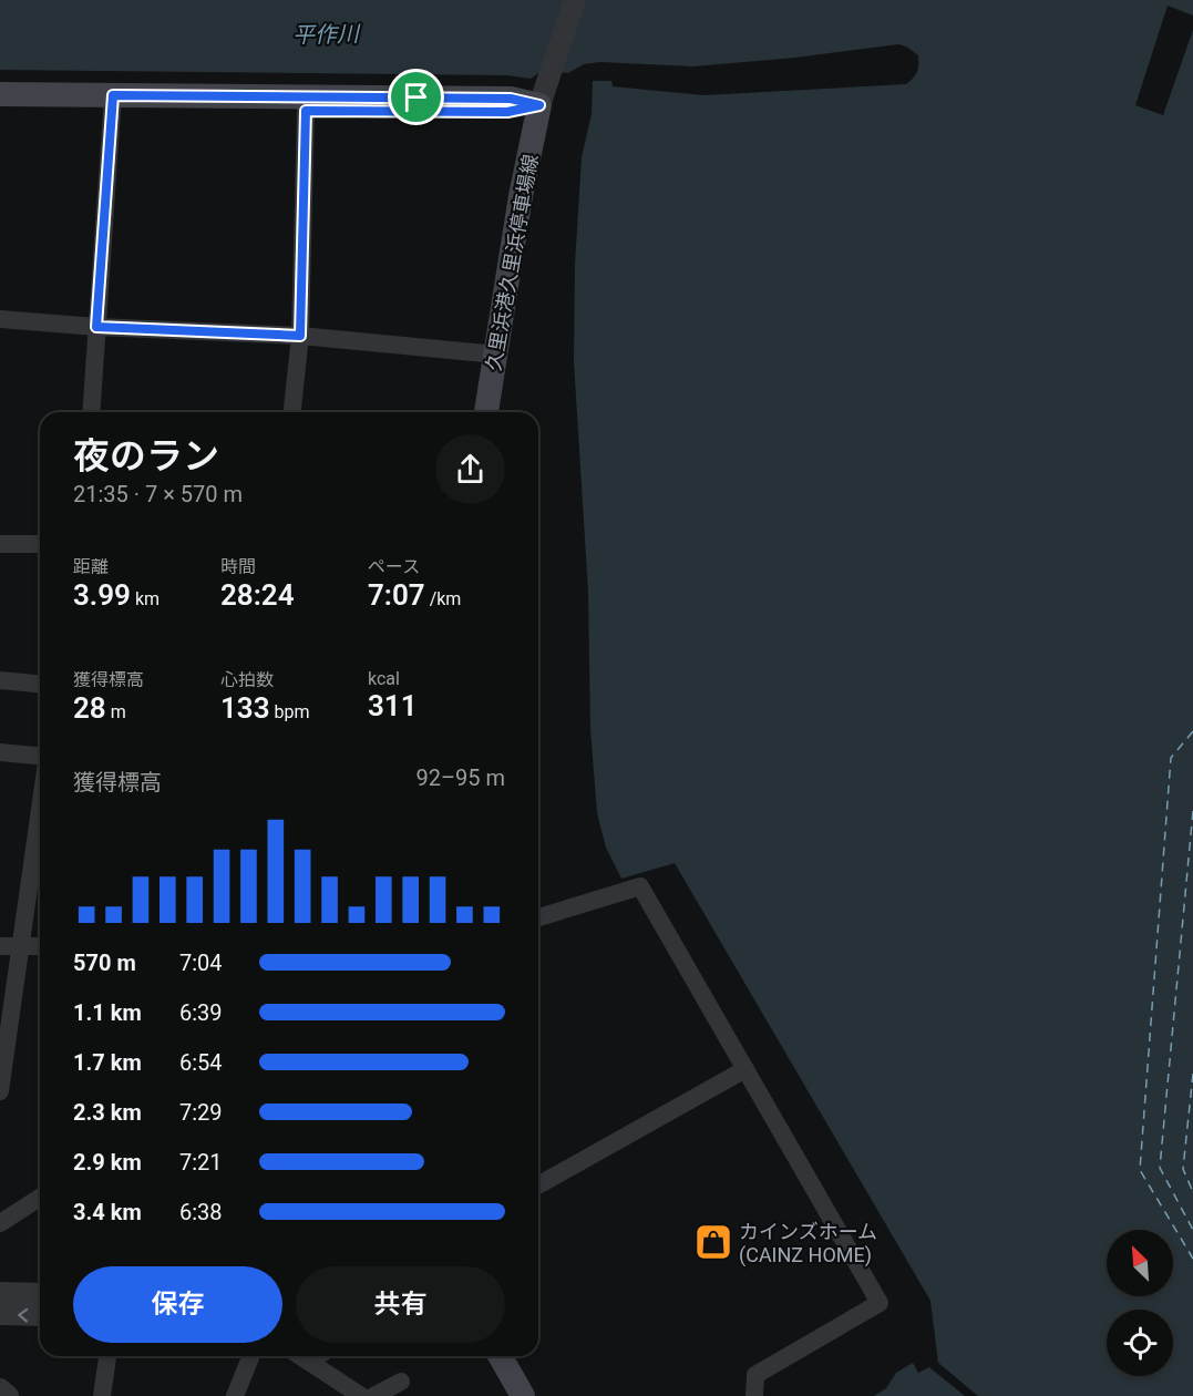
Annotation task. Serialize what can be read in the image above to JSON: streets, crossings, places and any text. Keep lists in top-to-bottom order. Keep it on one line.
{"streets":{"main road":["久里浜港久里浜停車場線"]},"water":["平作川"],"places":{"shop":["カインズホーム (CAINZ HOME)"]},"north":"top left","page":{"heading":["夜のラン","21:35 · 7 × 570 m"],"stats":[["距離","3.99 km"],["時間","28:24"],["ペース","7:07 /km"],["獲得標高","28 m"],["心拍数","133 bpm"],["kcal","311"]],"chart":["獲得標高","92–95 m"],"list":[{"name":"570 m","note":"7:04"},{"name":"1.1 km","note":"6:39"},{"name":"1.7 km","note":"6:54"},{"name":"2.3 km","note":"7:29"},{"name":"2.9 km","note":"7:21"},{"name":"3.4 km","note":"6:38"}],"buttons":["保存","共有"]}}
